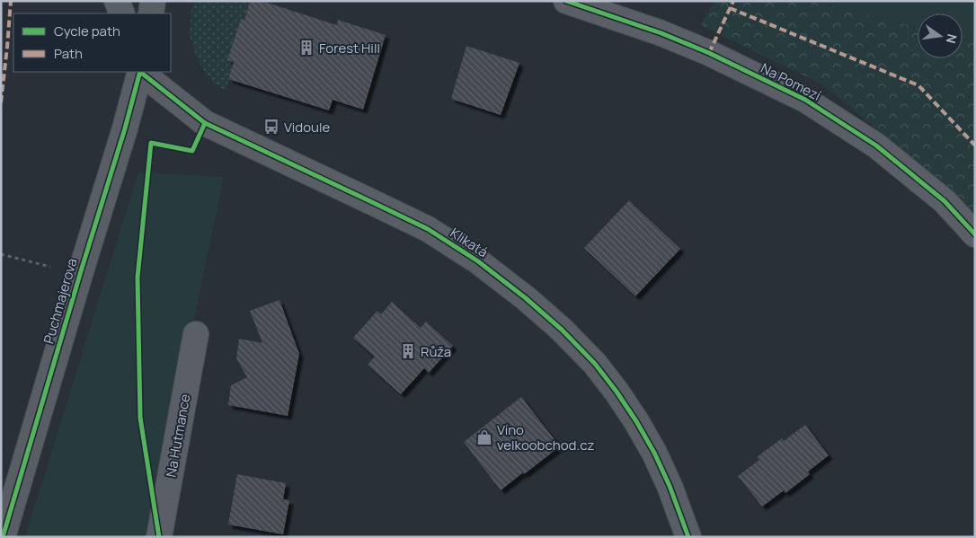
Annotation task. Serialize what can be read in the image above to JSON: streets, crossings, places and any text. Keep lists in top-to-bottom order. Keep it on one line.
{"streets":{"street":["Na Pomezí","Klikatá","Puchmajerova","Na Hutmance"]},"places":{"building":["Forest Hill","Růža"],"bus stop":["Vidoule"],"shop":["Víno velkoobchod.cz"]},"legend":["Cycle path","Path"],"north":"right"}
